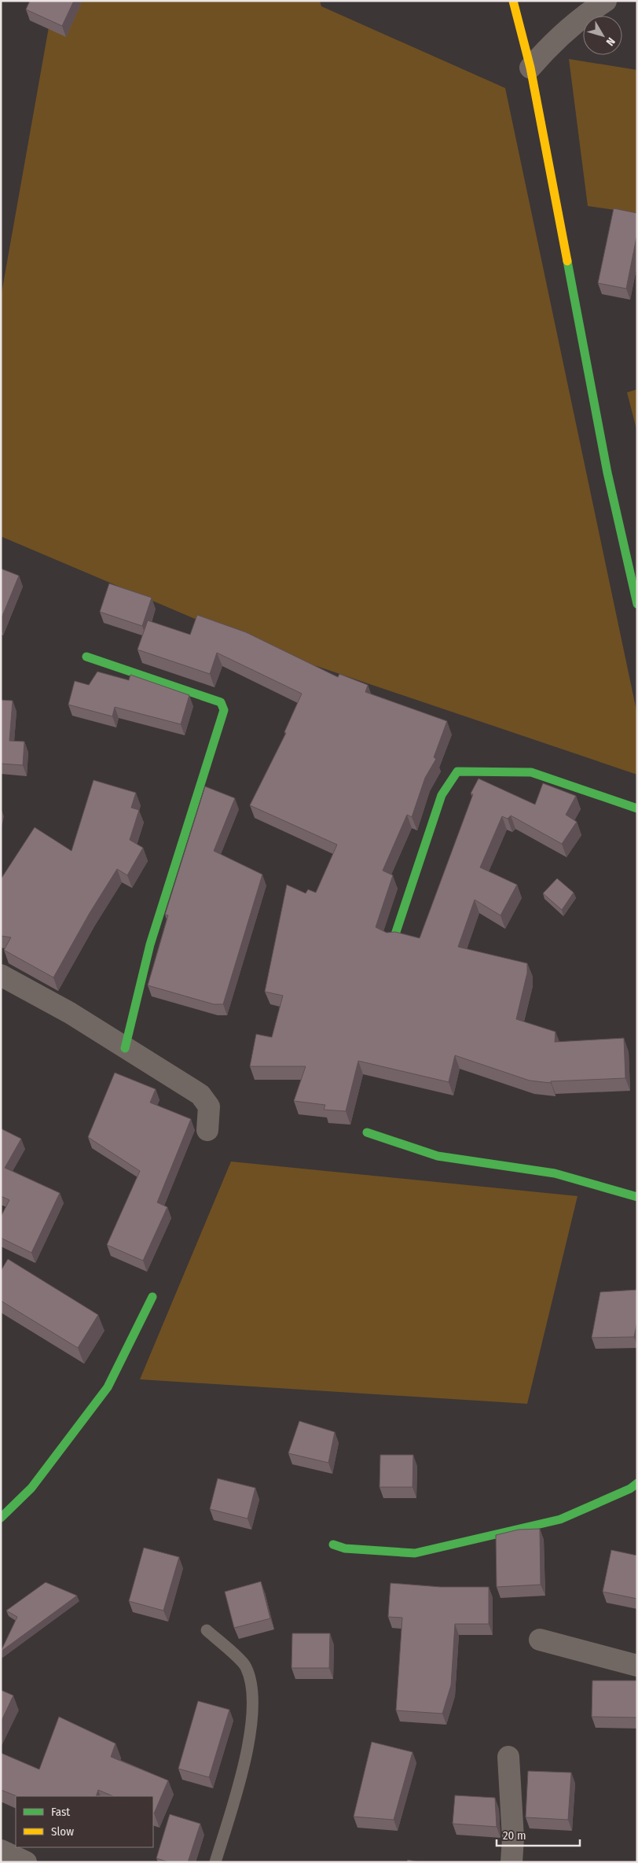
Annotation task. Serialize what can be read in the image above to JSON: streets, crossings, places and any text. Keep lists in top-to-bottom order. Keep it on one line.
{"legend":["Fast","Slow"],"scale_bar":"20 m","north":"bottom right"}
